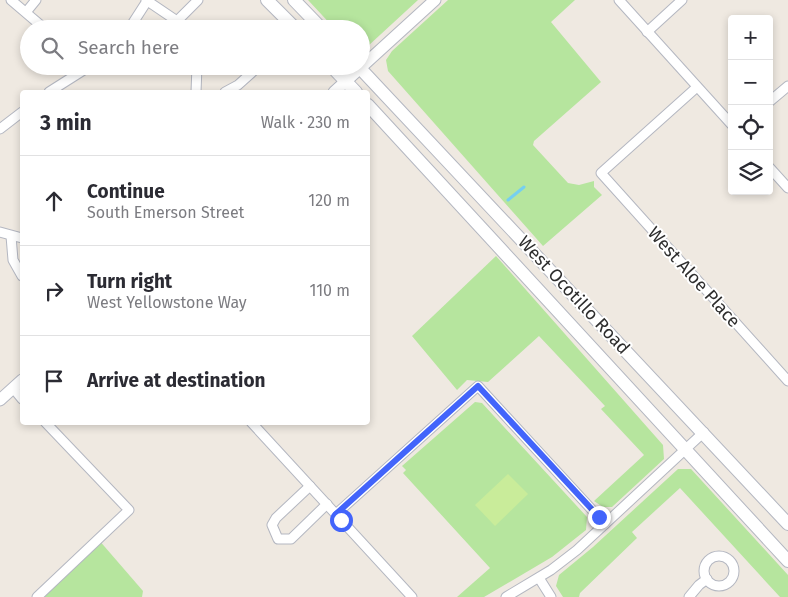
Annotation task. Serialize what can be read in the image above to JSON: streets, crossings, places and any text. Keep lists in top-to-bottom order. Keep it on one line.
{"streets":{"main road":["West Ocotillo Road"],"street":["West Aloe Place"]},"page":{"map_buttons":["+","−"],"search":"Search here","heading":["3 min","Walk · 230 m"],"list":[["Continue","South Emerson Street","120 m"],["Turn right","West Yellowstone Way","110 m"],"Arrive at destination"]}}
